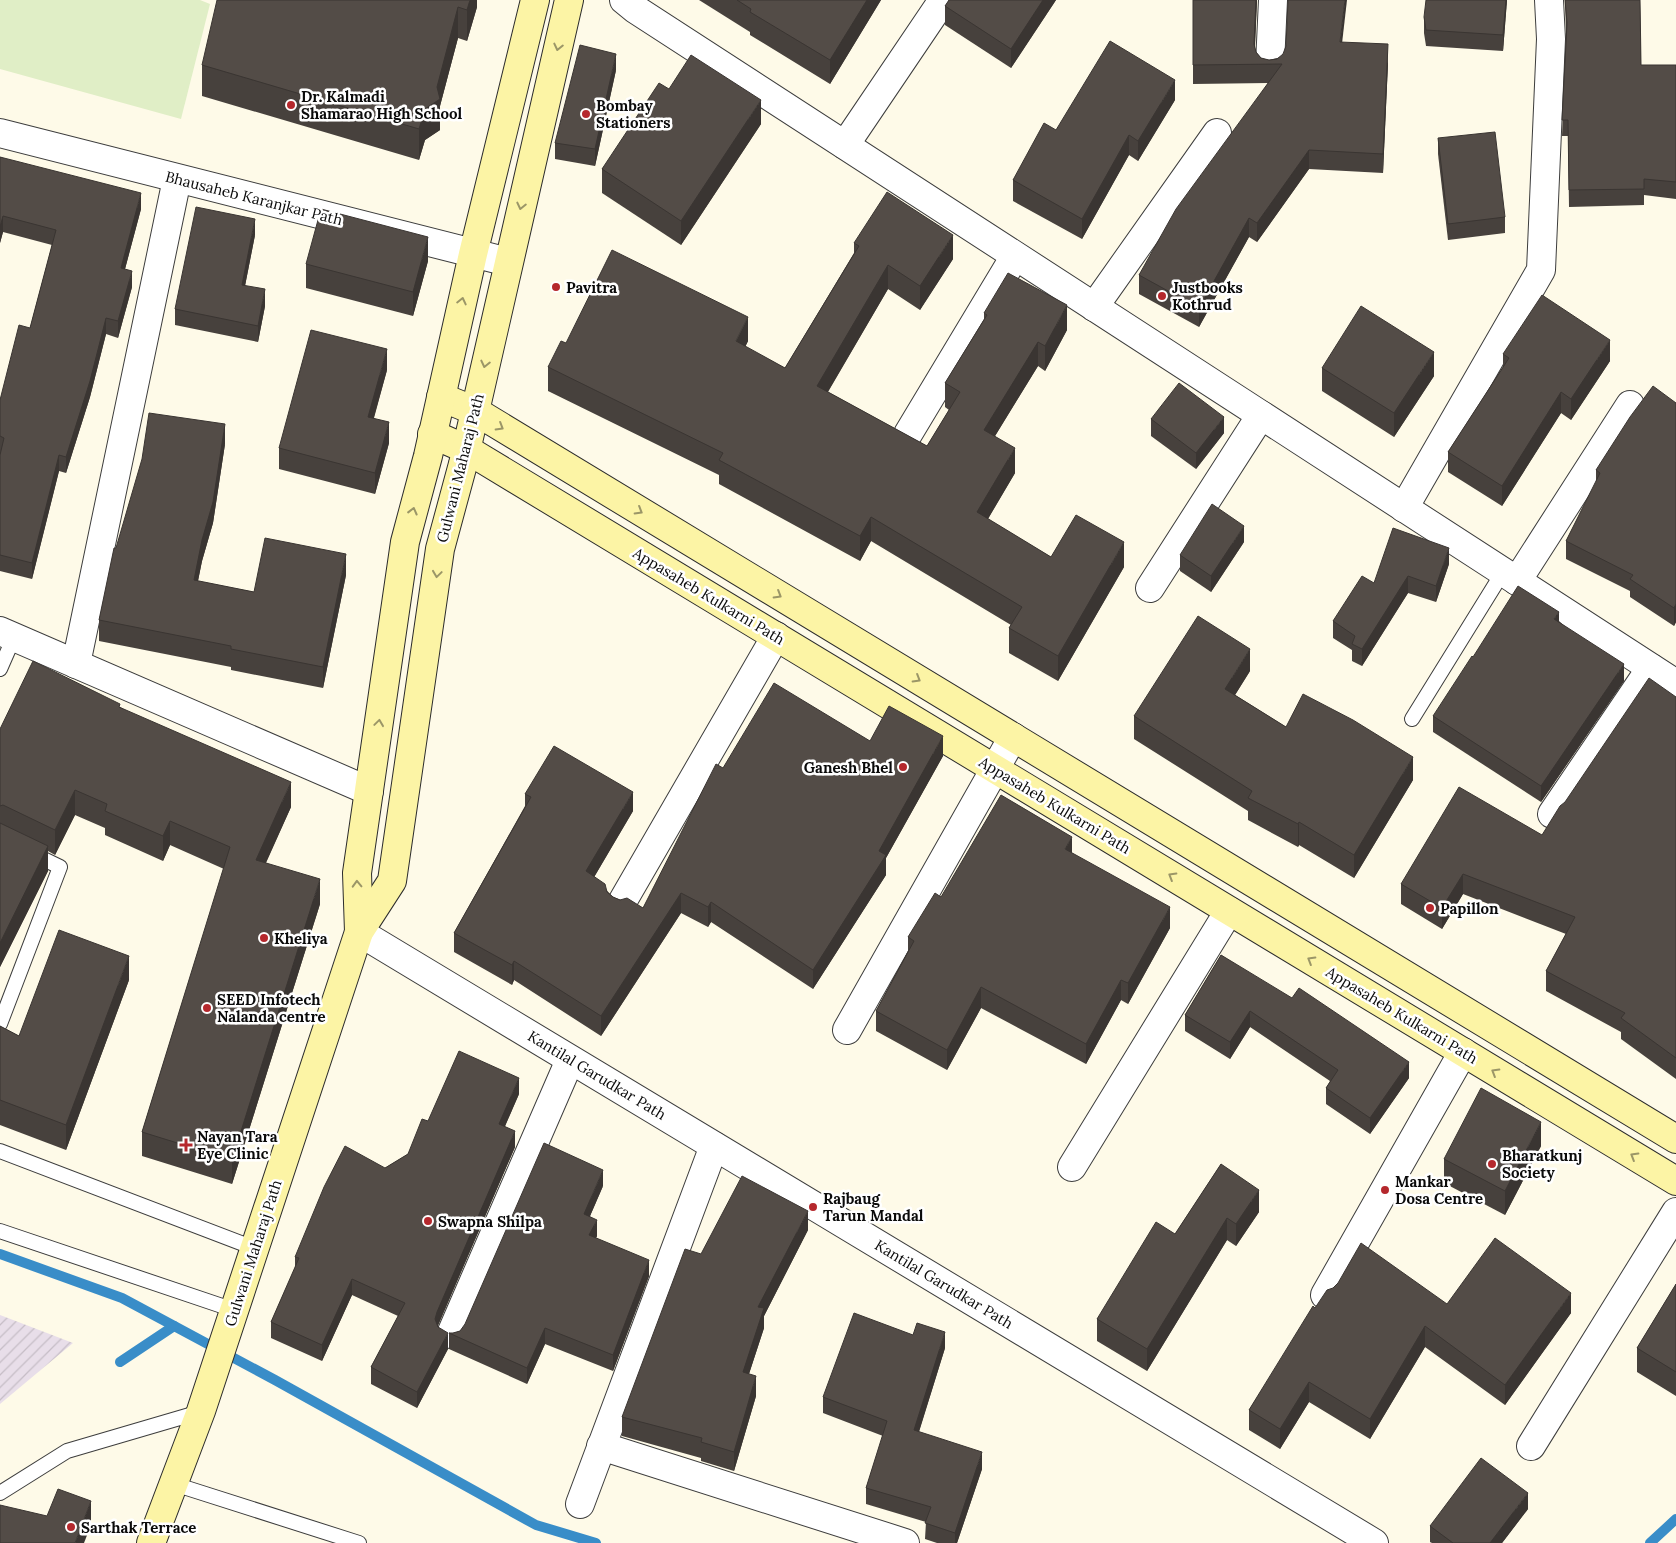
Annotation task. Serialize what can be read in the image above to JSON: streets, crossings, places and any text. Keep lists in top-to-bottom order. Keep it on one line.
{"streets":{"street":["Bhausaheb Karanjkar Path","Gulwani Maharaj Path","Appasaheb Kulkarni Path","Kantilal Garudkar Path"]},"crossings":[["Bhausaheb Karanjkar Path","Gulwani Maharaj Path"],["Gulwani Maharaj Path","Appasaheb Kulkarni Path"],["Gulwani Maharaj Path","Kantilal Garudkar Path"]],"places":{"other":["Dr. Kalmadi Shamarao High School","Bombay Stationers","Pavitra","Justbooks Kothrud","Ganesh Bhel","Papillon","Kheliya","SEED Infotech Nalanda centre","Bharatkunj Society","Mankar Dosa Centre","Rajbaug Tarun Mandal","Swapna Shilpa","Sarthak Terrace"],"health":["Nayan Tara Eye Clinic"]}}
